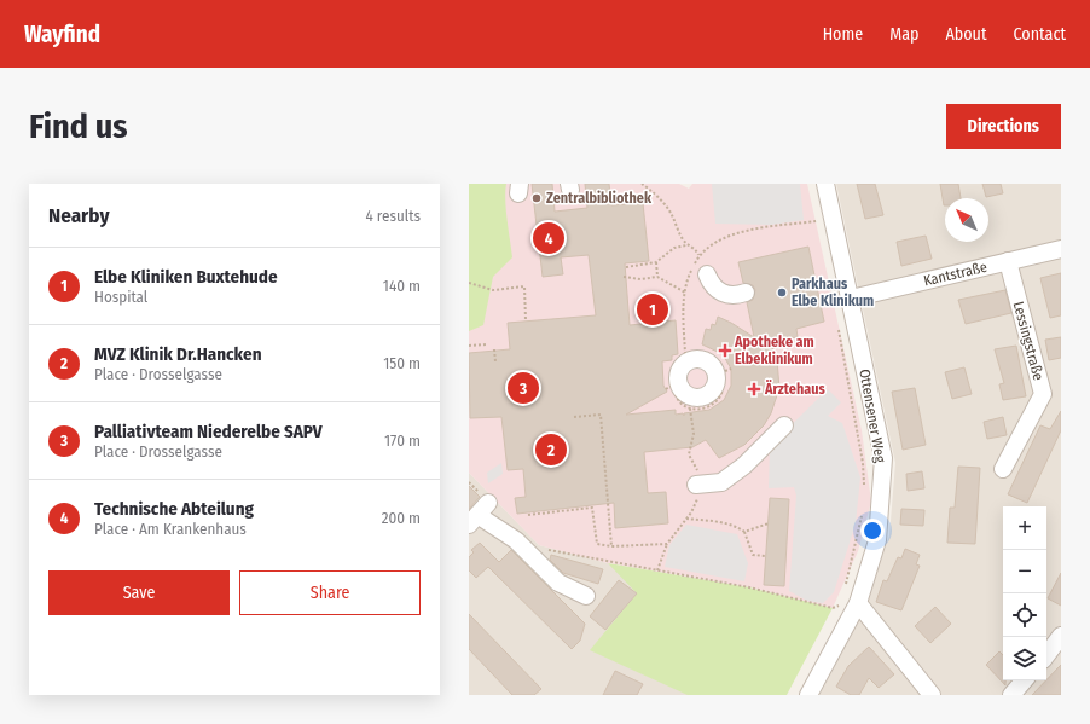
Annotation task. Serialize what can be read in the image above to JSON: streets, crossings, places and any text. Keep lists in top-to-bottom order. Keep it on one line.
{"streets":{"street":["Kantstraße","Lessingstraße","Ottensener Weg"]},"crossings":[["Kantstraße","Lessingstraße"],["Kantstraße","Ottensener Weg"]],"places":{"other":["Zentralbibliothek","Parkhaus Elbe Klinikum"],"health":["Apotheke am Elbeklinikum","Ärztehaus"]},"north":"top left","page":{"header":"Wayfind","nav":["Home","Map","About","Contact"],"buttons":["Directions",["Save","Share"]],"title":"Find us","heading":["Nearby","4 results"],"pins":["4","1","3","2"],"list":[{"mark":"1","name":"Elbe Kliniken Buxtehude","note":"Hospital","value":"140 m"},{"mark":"2","name":"MVZ Klinik Dr.Hancken","note":"Place · Drosselgasse","value":"150 m"},{"mark":"3","name":"Palliativteam Niederelbe SAPV","note":"Place · Drosselgasse","value":"170 m"},{"mark":"4","name":"Technische Abteilung","note":"Place · Am Krankenhaus","value":"200 m"}],"map_buttons":["+","−"]}}
